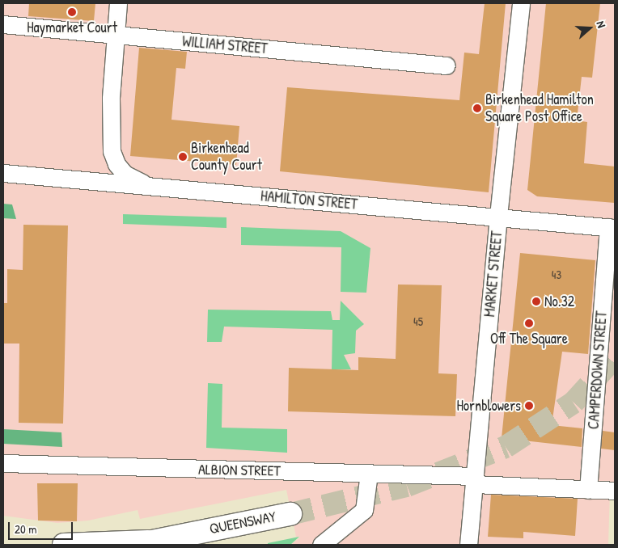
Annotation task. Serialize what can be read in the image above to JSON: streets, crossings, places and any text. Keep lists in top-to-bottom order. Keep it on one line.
{"streets":{"main road":["QUEENSWAY"],"street":["WILLIAM STREET","HAMILTON STREET","MARKET STREET","CAMPERDOWN STREET","ALBION STREET"]},"crossings":[["HAMILTON STREET","MARKET STREET"],["HAMILTON STREET","CAMPERDOWN STREET"],["MARKET STREET","ALBION STREET"],["CAMPERDOWN STREET","ALBION STREET"]],"places":["Haymarket Court","Birkenhead Hamilton Square Post Office","Birkenhead County Court","No.32","Off The Square","Hornblowers"],"house_numbers":["43","45"],"scale_bar":"20 m","north":"right"}
